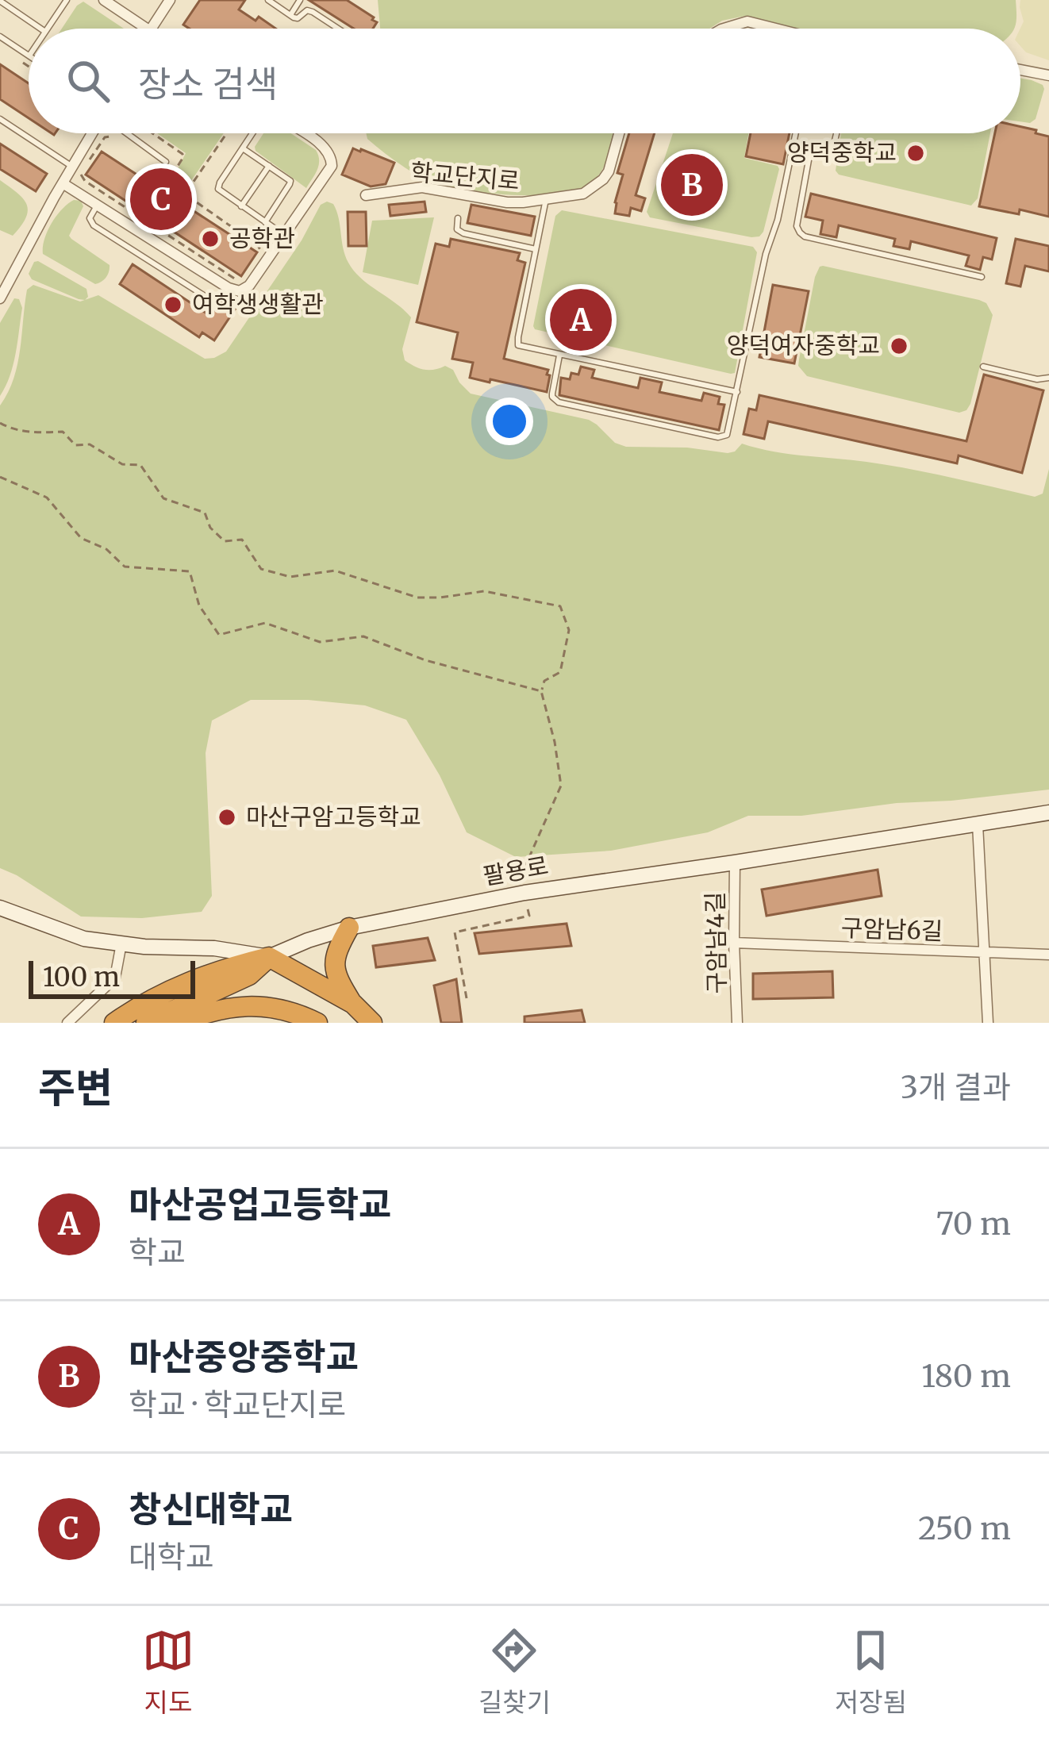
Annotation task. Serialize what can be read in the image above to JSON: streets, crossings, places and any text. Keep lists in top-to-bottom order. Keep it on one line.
{"streets":{"main road":["팔용로"],"street":["학교단지로","구암남6길","구암남4길"]},"crossings":[["팔용로","구암남4길"],["구암남6길","구암남4길"]],"places":["양덕중학교","공학관","여학생생활관","양덕여자중학교","마산구암고등학교"],"scale_bar":"100 m","page":{"search":"장소 검색","pins":["B","C","A"],"scale":"100 m","heading":["주변","3개 결과"],"list":[{"mark":"A","name":"마산공업고등학교","note":"학교","value":"70 m"},{"mark":"B","name":"마산중앙중학교","note":"학교 · 학교단지로","value":"180 m"},{"mark":"C","name":"창신대학교","note":"대학교","value":"250 m"}],"nav":["지도","길찾기","저장됨"]}}
